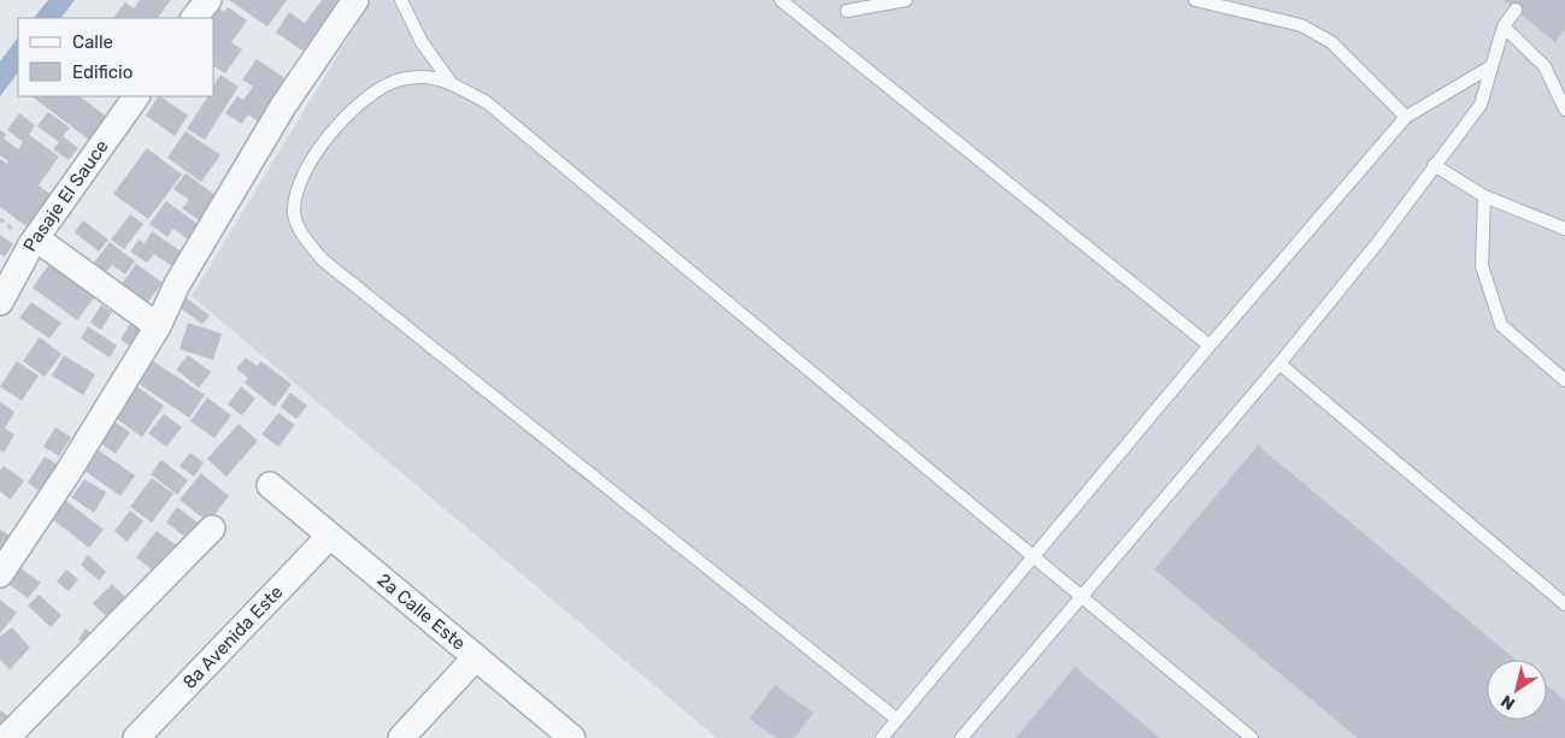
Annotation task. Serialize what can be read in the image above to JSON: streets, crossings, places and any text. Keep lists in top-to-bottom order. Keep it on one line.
{"streets":{"street":["Pasaje El Sauce","2a Calle Este","8a Avenida Este"]},"crossings":[["2a Calle Este","8a Avenida Este"]],"legend":["Calle","Edificio"],"north":"bottom left"}
